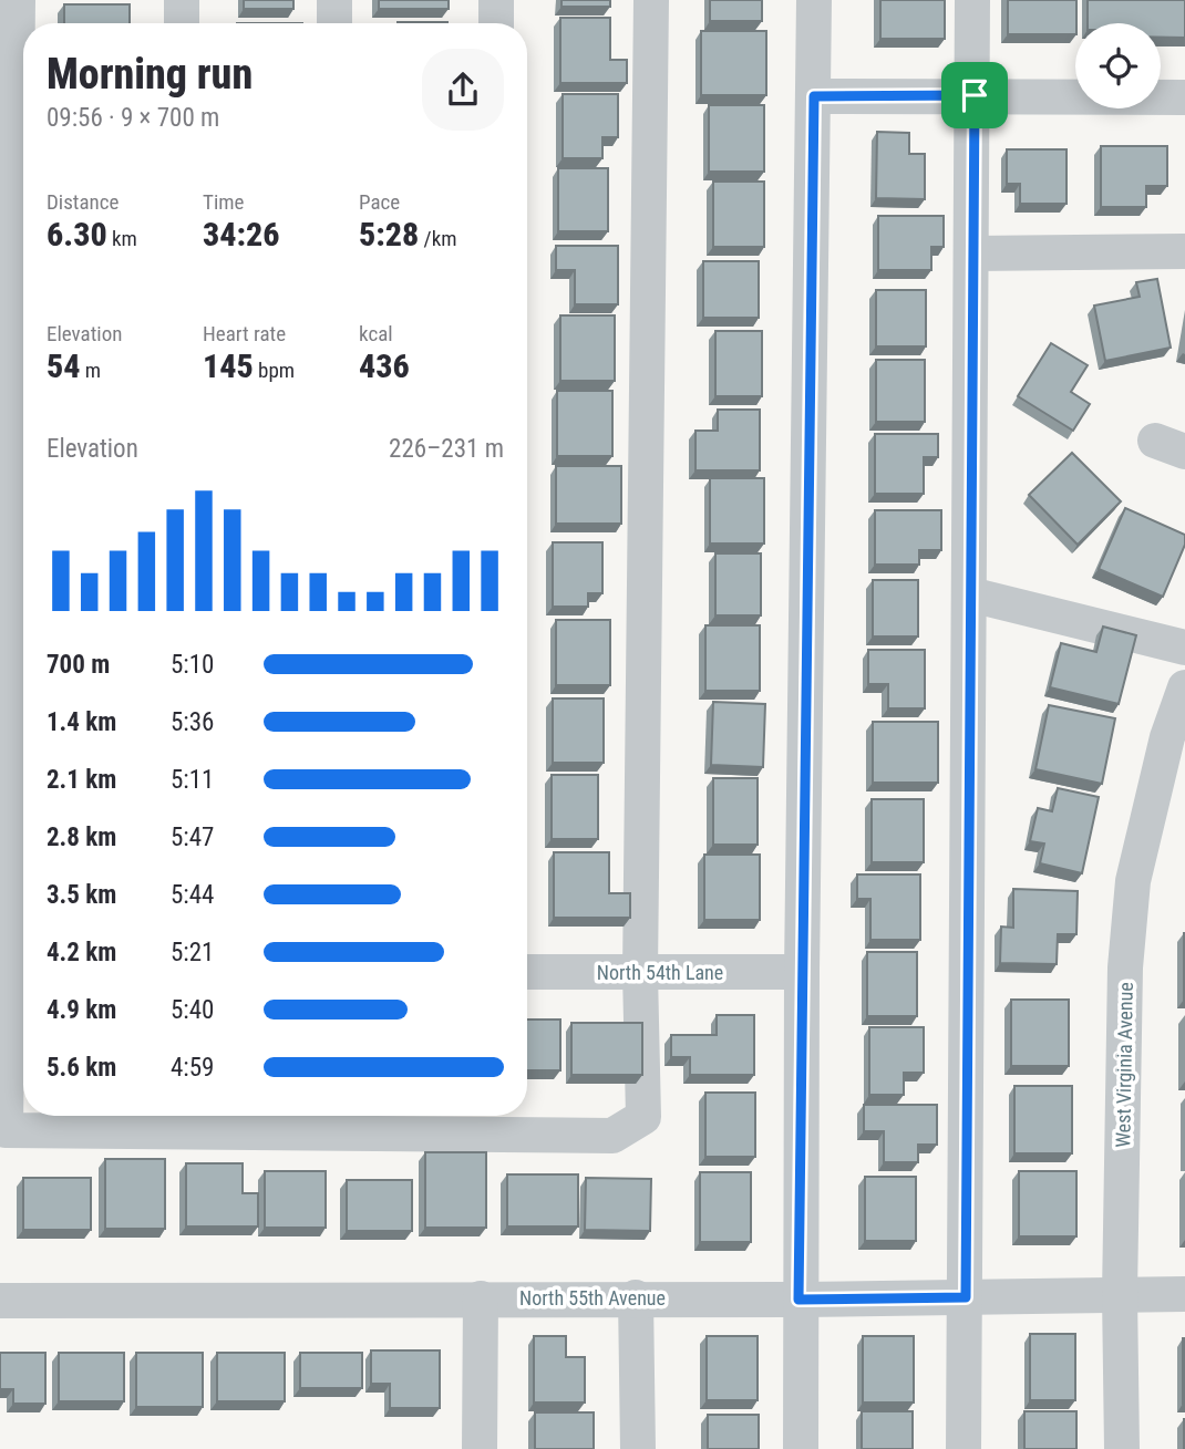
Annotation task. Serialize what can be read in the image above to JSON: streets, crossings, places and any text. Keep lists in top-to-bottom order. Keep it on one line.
{"streets":{"street":["North 54th Lane","West Virginia Avenue","North 55th Avenue"]},"crossings":[["West Virginia Avenue","North 55th Avenue"]],"page":{"heading":["Morning run","09:56 · 9 × 700 m"],"stats":[["Distance","6.30 km"],["Time","34:26"],["Pace","5:28 /km"],["Elevation","54 m"],["Heart rate","145 bpm"],["kcal","436"]],"chart":["Elevation","226–231 m"],"list":[{"name":"700 m","note":"5:10"},{"name":"1.4 km","note":"5:36"},{"name":"2.1 km","note":"5:11"},{"name":"2.8 km","note":"5:47"},{"name":"3.5 km","note":"5:44"},{"name":"4.2 km","note":"5:21"},{"name":"4.9 km","note":"5:40"},{"name":"5.6 km","note":"4:59"}]}}
